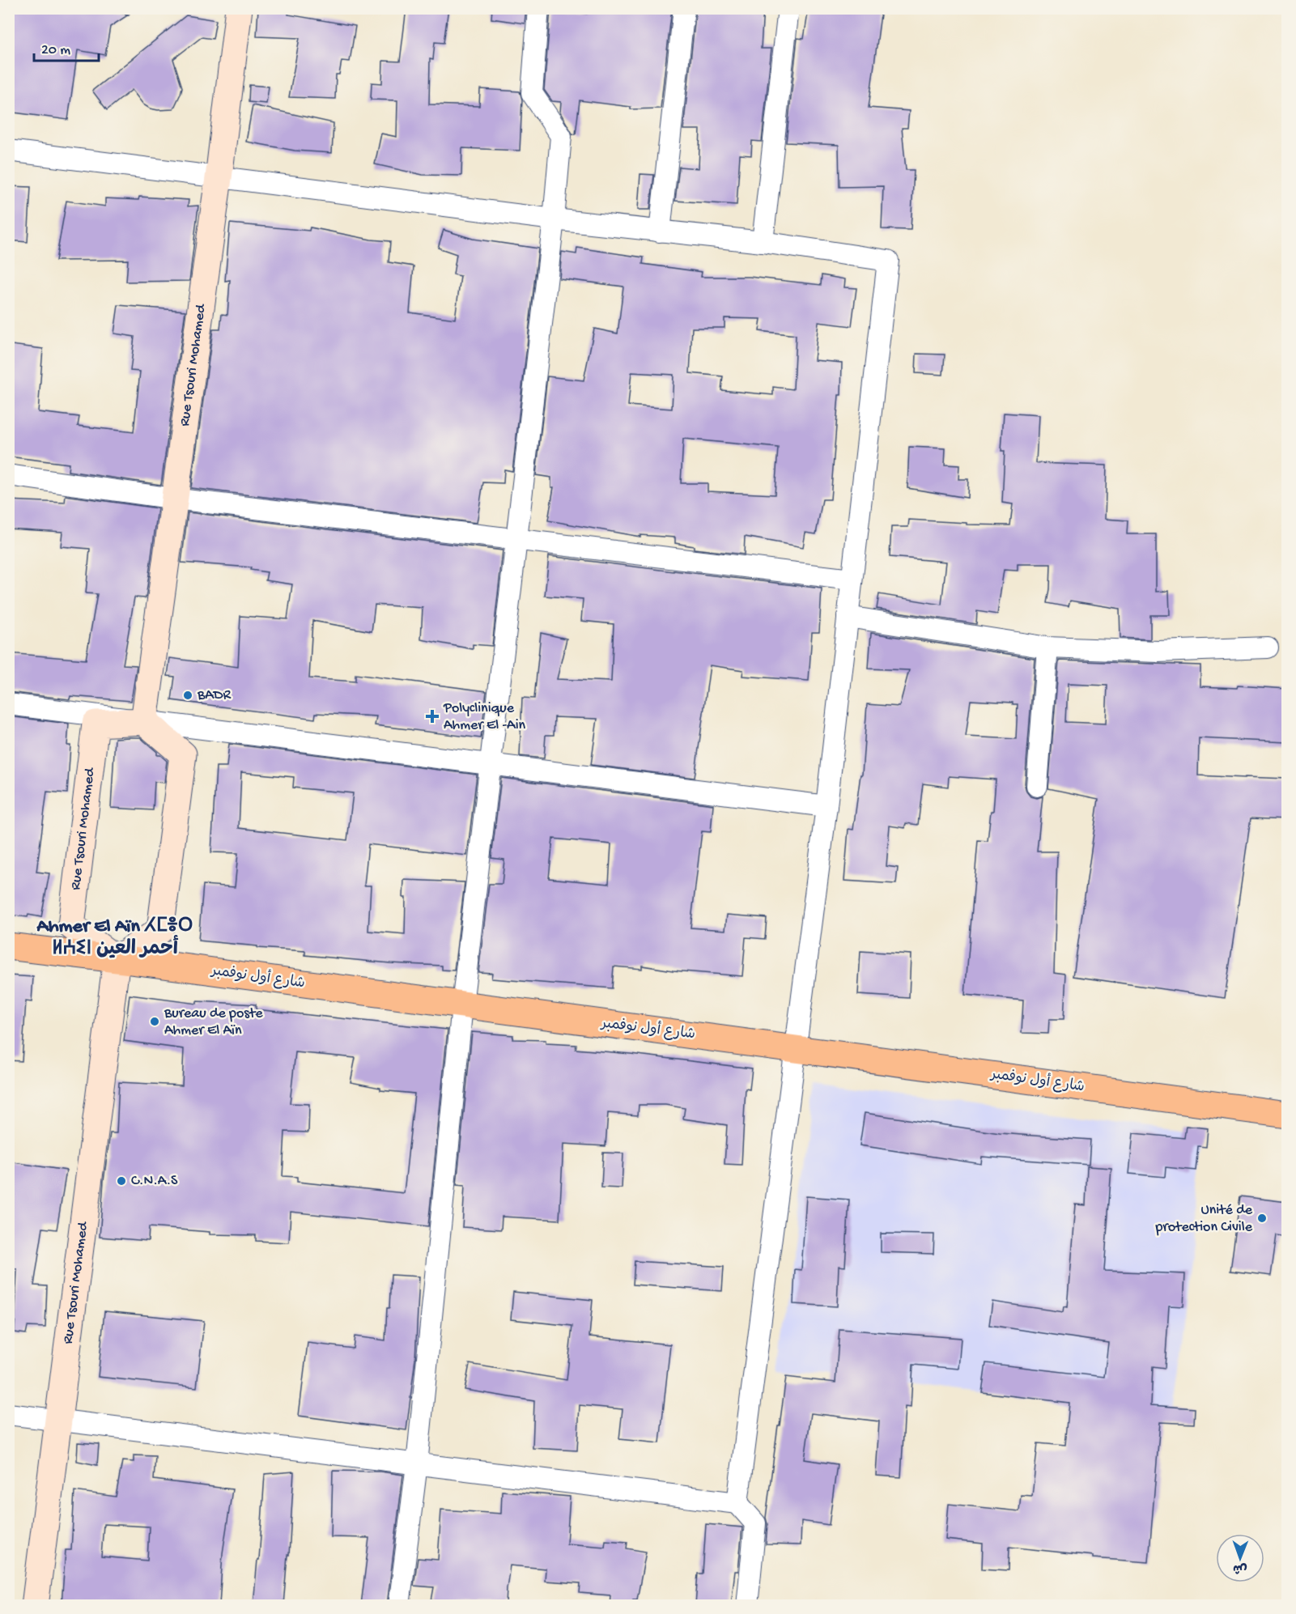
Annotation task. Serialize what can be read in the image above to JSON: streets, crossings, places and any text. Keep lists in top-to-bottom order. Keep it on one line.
{"streets":{"main road":["شارع أول نوفمبر"],"street":["Rue Tsouri Mohamed"]},"crossings":[["Rue Tsouri Mohamed","شارع أول نوفمبر"]],"districts":["Ahmer El Aïn ⵃⵎⴻⵔ ⵍⵄⵉⵏ أحمر العين"],"places":{"other":["BADR","Bureau de poste Ahmer El Aïn","C.N.A.S","Unité de protection Civile"],"health":["Polyclinique Ahmer El -Ain"]},"scale_bar":"20 m","north":"bottom"}
